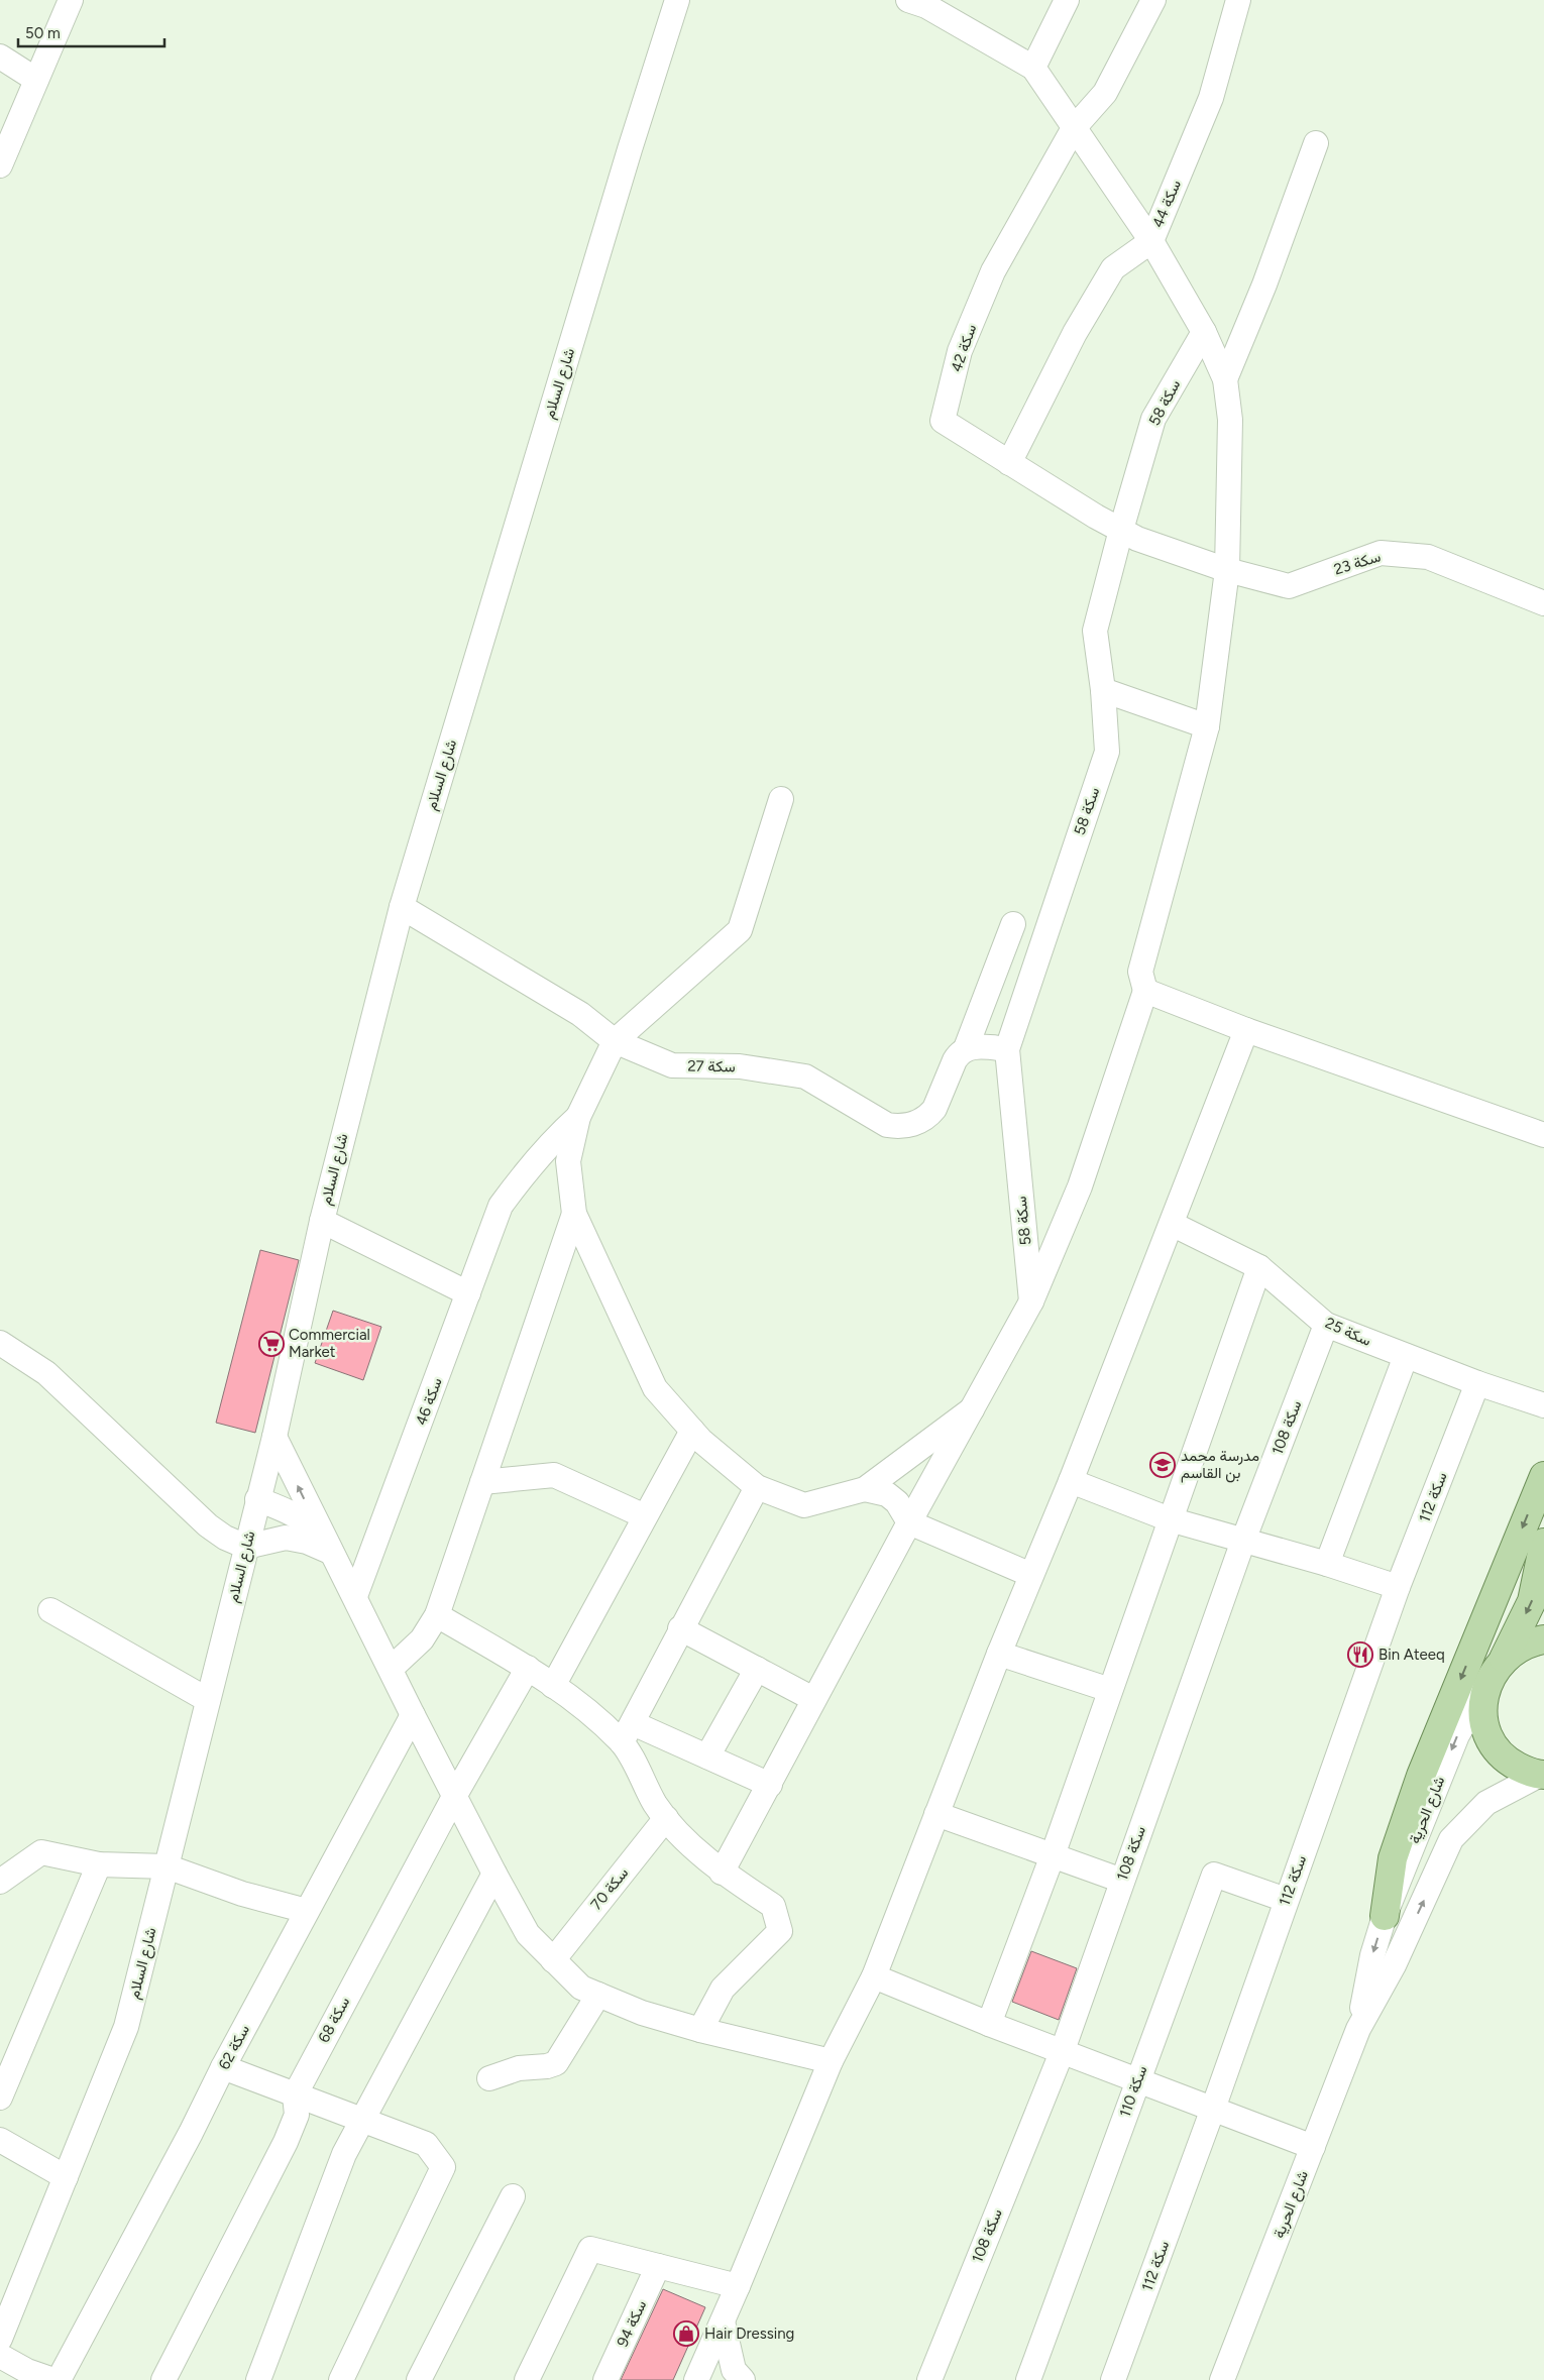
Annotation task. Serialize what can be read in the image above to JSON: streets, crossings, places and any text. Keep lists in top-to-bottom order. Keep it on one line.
{"streets":{"street":["سكة 44","سكة 42","شارع السلام","سكة 58","سكة 23","سكة 27","سكة 25","سكة 46","سكة 108","سكة 112","شارع الحرية","سكة 70","سكة 68","سكة 62","سكة 110","سكة 94"]},"crossings":[["سكة 44","سكة 42"],["سكة 42","سكة 58"],["سكة 42","سكة 23"],["شارع السلام","سكة 27"],["سكة 25","سكة 108"],["سكة 25","سكة 112"],["سكة 112","سكة 110"]],"places":{"supermarket":["Commercial Market"],"school or university":["مدرسة محمد بن القاسم"],"restaurant":["Bin Ateeq"],"shop":["Hair Dressing"]},"scale_bar":"50 m"}
